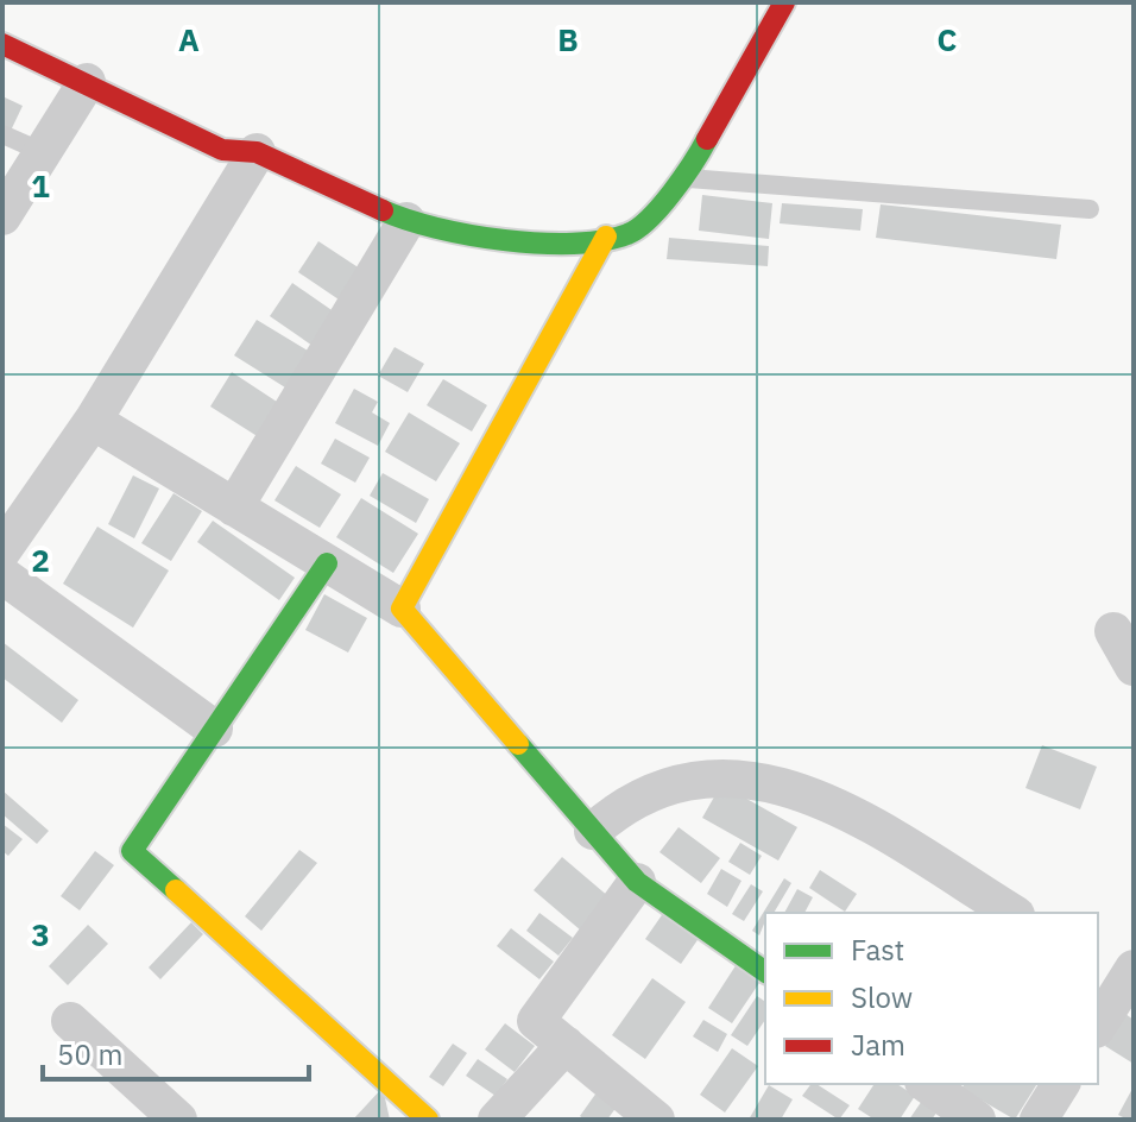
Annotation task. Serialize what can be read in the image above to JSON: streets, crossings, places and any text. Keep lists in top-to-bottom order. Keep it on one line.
{"legend":["Fast","Slow","Jam"],"scale_bar":"50 m","grid":{"columns":["A","B","C"],"rows":["1","2","3"]}}
